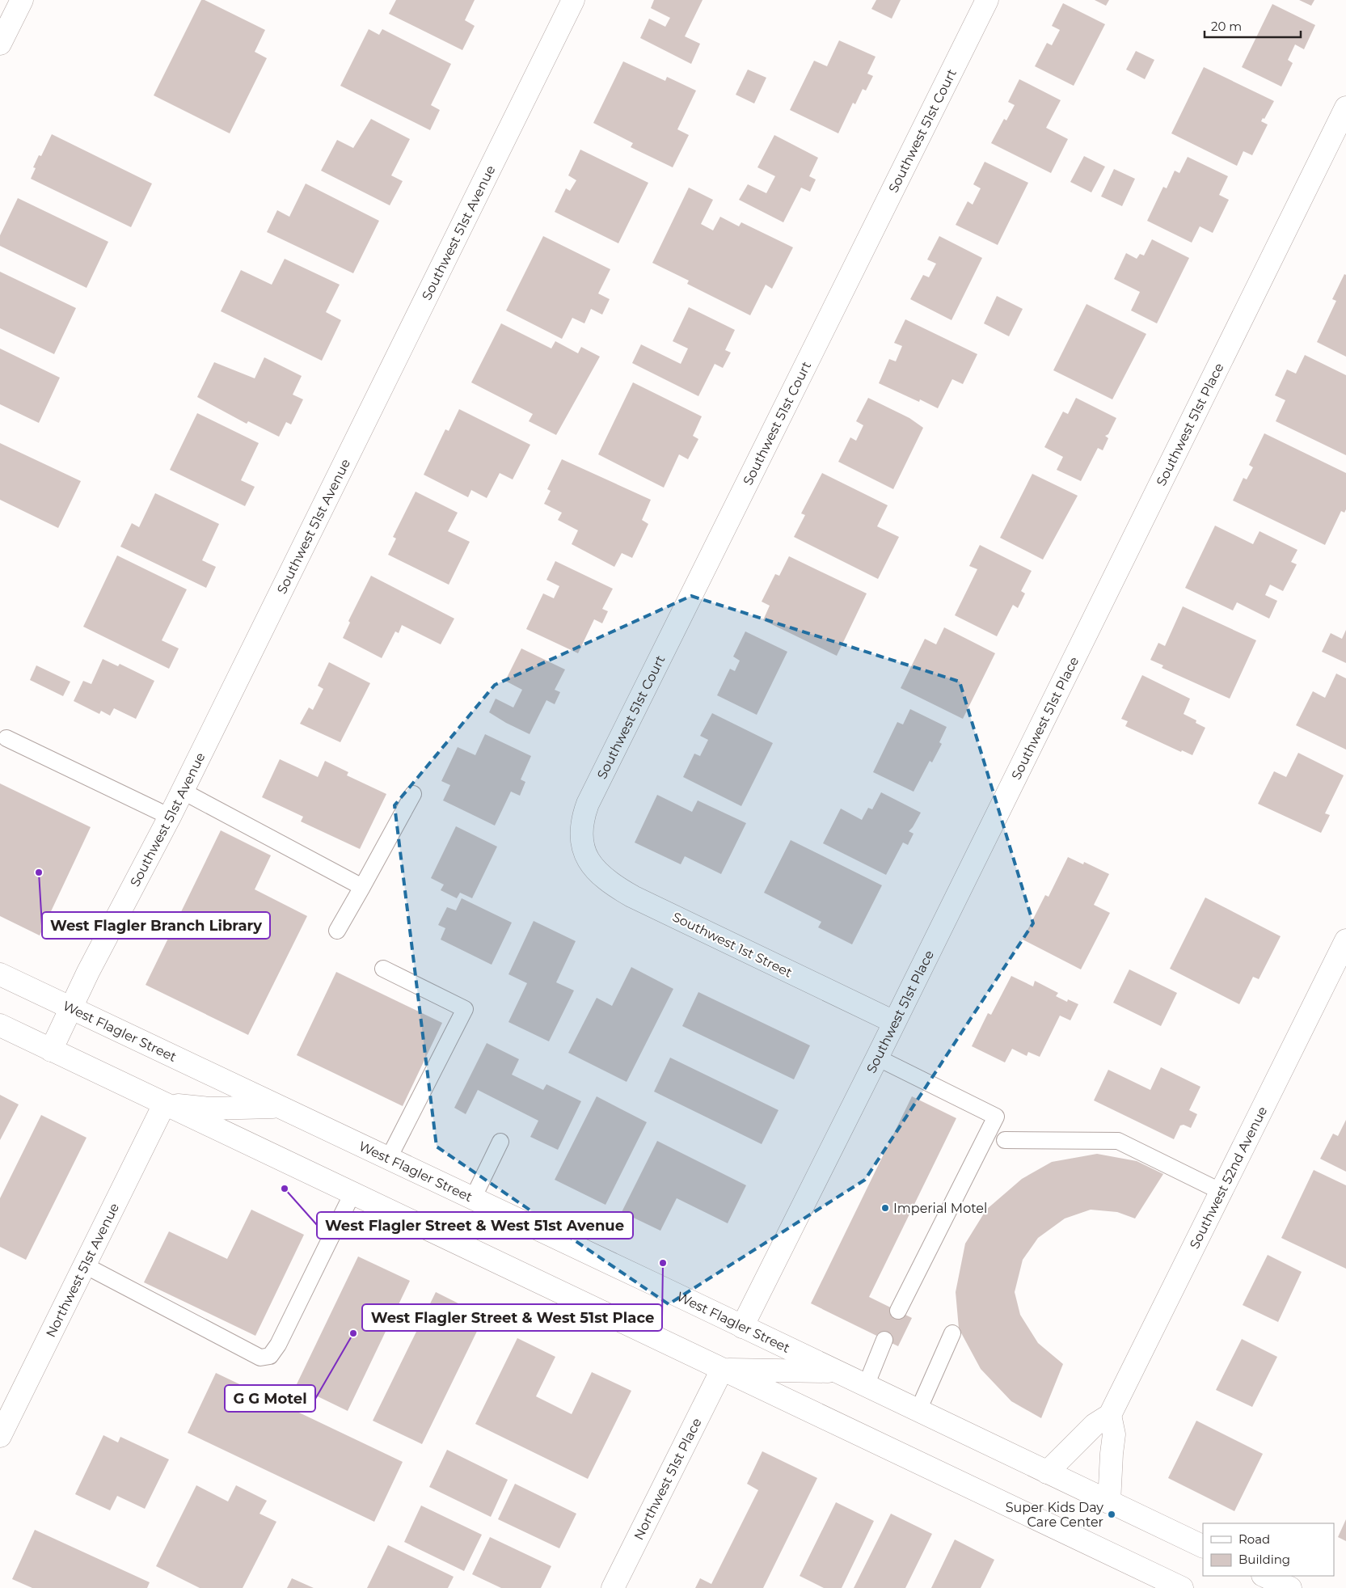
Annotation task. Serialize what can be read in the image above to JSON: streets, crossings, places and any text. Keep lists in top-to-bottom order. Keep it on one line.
{"streets":{"street":["Southwest 51st Court","Southwest 51st Avenue","Southwest 51st Place","Southwest 1st Street","West Flagler Street","Southwest 52nd Avenue","Northwest 51st Avenue","Northwest 51st Place"]},"crossings":[["Southwest 51st Court","Southwest 1st Street"],["Southwest 51st Avenue","West Flagler Street"],["Southwest 51st Place","Southwest 1st Street"],["Southwest 51st Place","West Flagler Street"]],"places":["West Flagler Branch Library","West Flagler Street & West 51st Avenue","Imperial Motel","West Flagler Street & West 51st Place","G G Motel","Super Kids Day Care Center"],"legend":["Road","Building"],"scale_bar":"20 m"}
